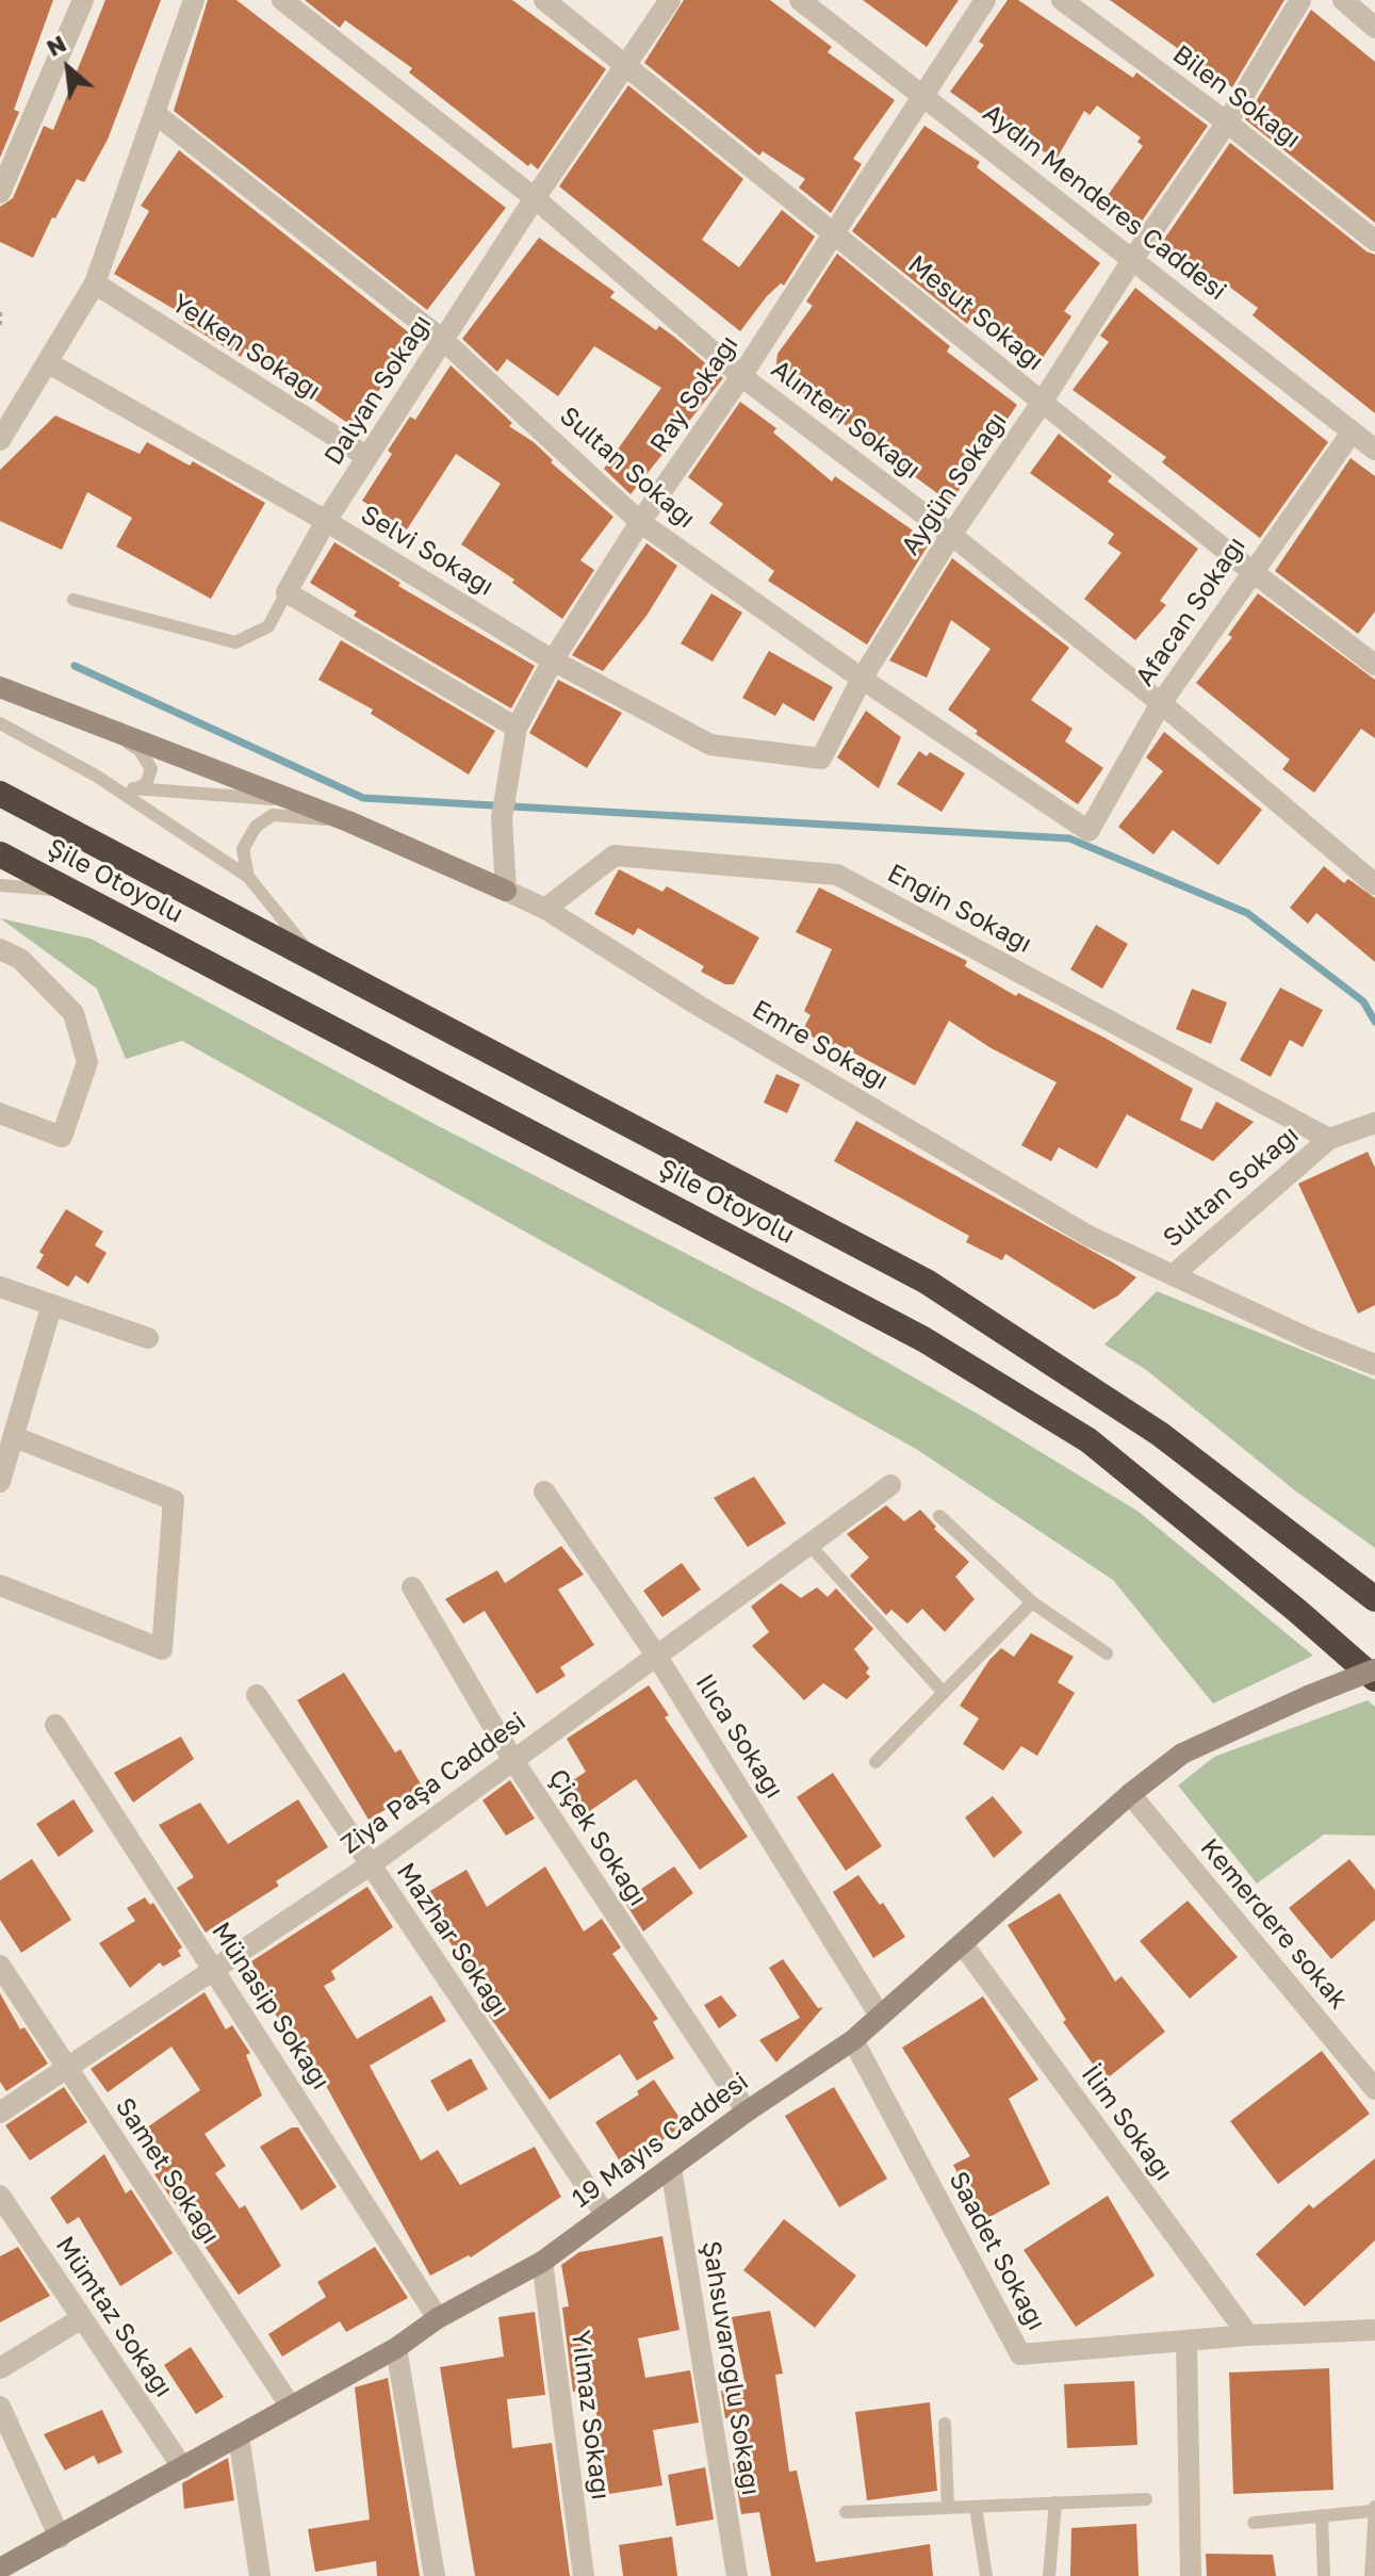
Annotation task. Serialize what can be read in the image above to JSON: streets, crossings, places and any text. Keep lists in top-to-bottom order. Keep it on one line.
{"streets":{"highway":["Şile Otoyolu"],"street":["Bilen Sokağı","Aydın Menderes Caddesi","Mesut Sokağı","Yelken Sokağı","Dalyan Sokağı","Ray Sokağı","Alınteri Sokağı","Sultan Sokağı","Aygün Sokağı","Selvi Sokağı","Afacan Sokağı","Engin Sokağı","Emre Sokağı","Ilıca Sokağı","Ziya Paşa Caddesi","Çiçek Sokağı","Kemerdere sokak","Mazhar Sokağı","Münasip Sokağı","İlim Sokağı","19 Mayıs Caddesi","Samet Sokağı","Saadet Sokağı","Mümtaz Sokağı","Şahsuvaroğlu Sokağı","Yılmaz Sokağı"]},"crossings":[["Bilen Sokağı","Aygün Sokağı"],["Aydın Menderes Caddesi","Ray Sokağı"],["Aydın Menderes Caddesi","Aygün Sokağı"],["Aydın Menderes Caddesi","Afacan Sokağı"],["Mesut Sokağı","Dalyan Sokağı"],["Mesut Sokağı","Ray Sokağı"],["Mesut Sokağı","Aygün Sokağı"],["Mesut Sokağı","Afacan Sokağı"],["Yelken Sokağı","Dalyan Sokağı"],["Dalyan Sokağı","Alınteri Sokağı"],["Dalyan Sokağı","Sultan Sokağı"],["Dalyan Sokağı","Selvi Sokağı"],["Ray Sokağı","Alınteri Sokağı"],["Ray Sokağı","Sultan Sokağı"],["Ray Sokağı","Aygün Sokağı"],["Ray Sokağı","Selvi Sokağı"],["Ray Sokağı","Emre Sokağı"],["Alınteri Sokağı","Aygün Sokağı"],["Alınteri Sokağı","Afacan Sokağı"],["Sultan Sokağı","Aygün Sokağı"],["Sultan Sokağı","Afacan Sokağı"],["Sultan Sokağı","Engin Sokağı"],["Sultan Sokağı","Emre Sokağı"],["Aygün Sokağı","Selvi Sokağı"],["Engin Sokağı","Emre Sokağı"],["Ilıca Sokağı","Ziya Paşa Caddesi"],["Ilıca Sokağı","19 Mayıs Caddesi"],["Ziya Paşa Caddesi","Çiçek Sokağı"],["Ziya Paşa Caddesi","Mazhar Sokağı"],["Ziya Paşa Caddesi","Münasip Sokağı"],["Ziya Paşa Caddesi","Samet Sokağı"],["Çiçek Sokağı","19 Mayıs Caddesi"],["Kemerdere sokak","19 Mayıs Caddesi"],["Mazhar Sokağı","19 Mayıs Caddesi"],["Münasip Sokağı","19 Mayıs Caddesi"],["İlim Sokağı","19 Mayıs Caddesi"],["İlim Sokağı","Saadet Sokağı"],["19 Mayıs Caddesi","Samet Sokağı"],["19 Mayıs Caddesi","Saadet Sokağı"],["19 Mayıs Caddesi","Mümtaz Sokağı"],["19 Mayıs Caddesi","Şahsuvaroğlu Sokağı"],["19 Mayıs Caddesi","Yılmaz Sokağı"]],"north":"top left"}
